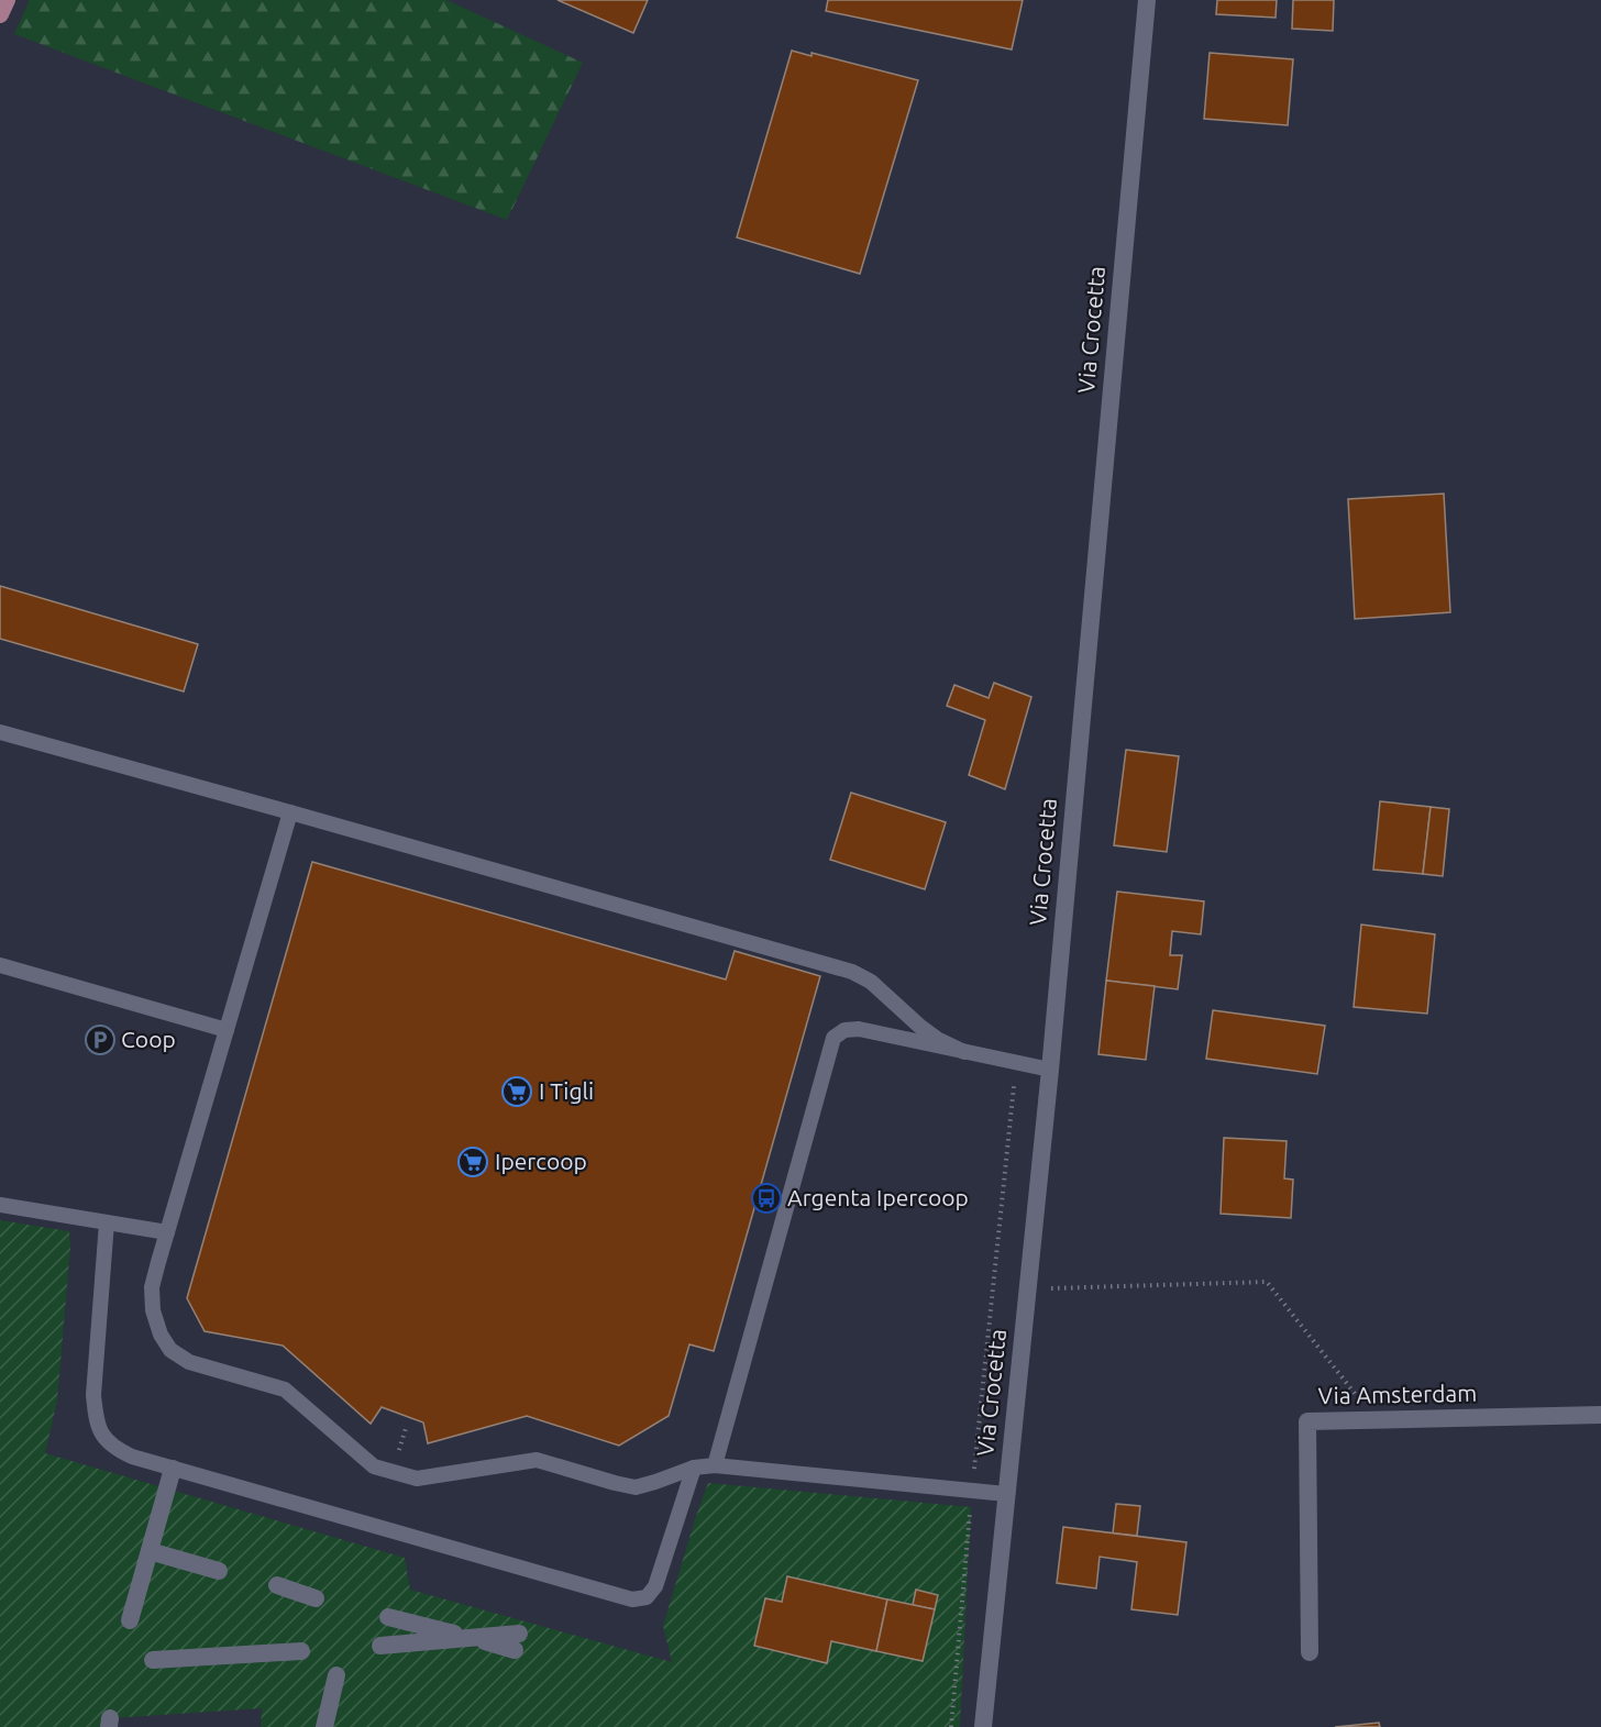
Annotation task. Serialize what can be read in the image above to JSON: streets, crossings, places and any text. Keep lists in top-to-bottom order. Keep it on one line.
{"streets":{"street":["Via Crocetta","Via Amsterdam"]},"places":{"parking":["Coop"],"supermarket":["I Tigli","Ipercoop"],"bus stop":["Argenta Ipercoop"]}}
